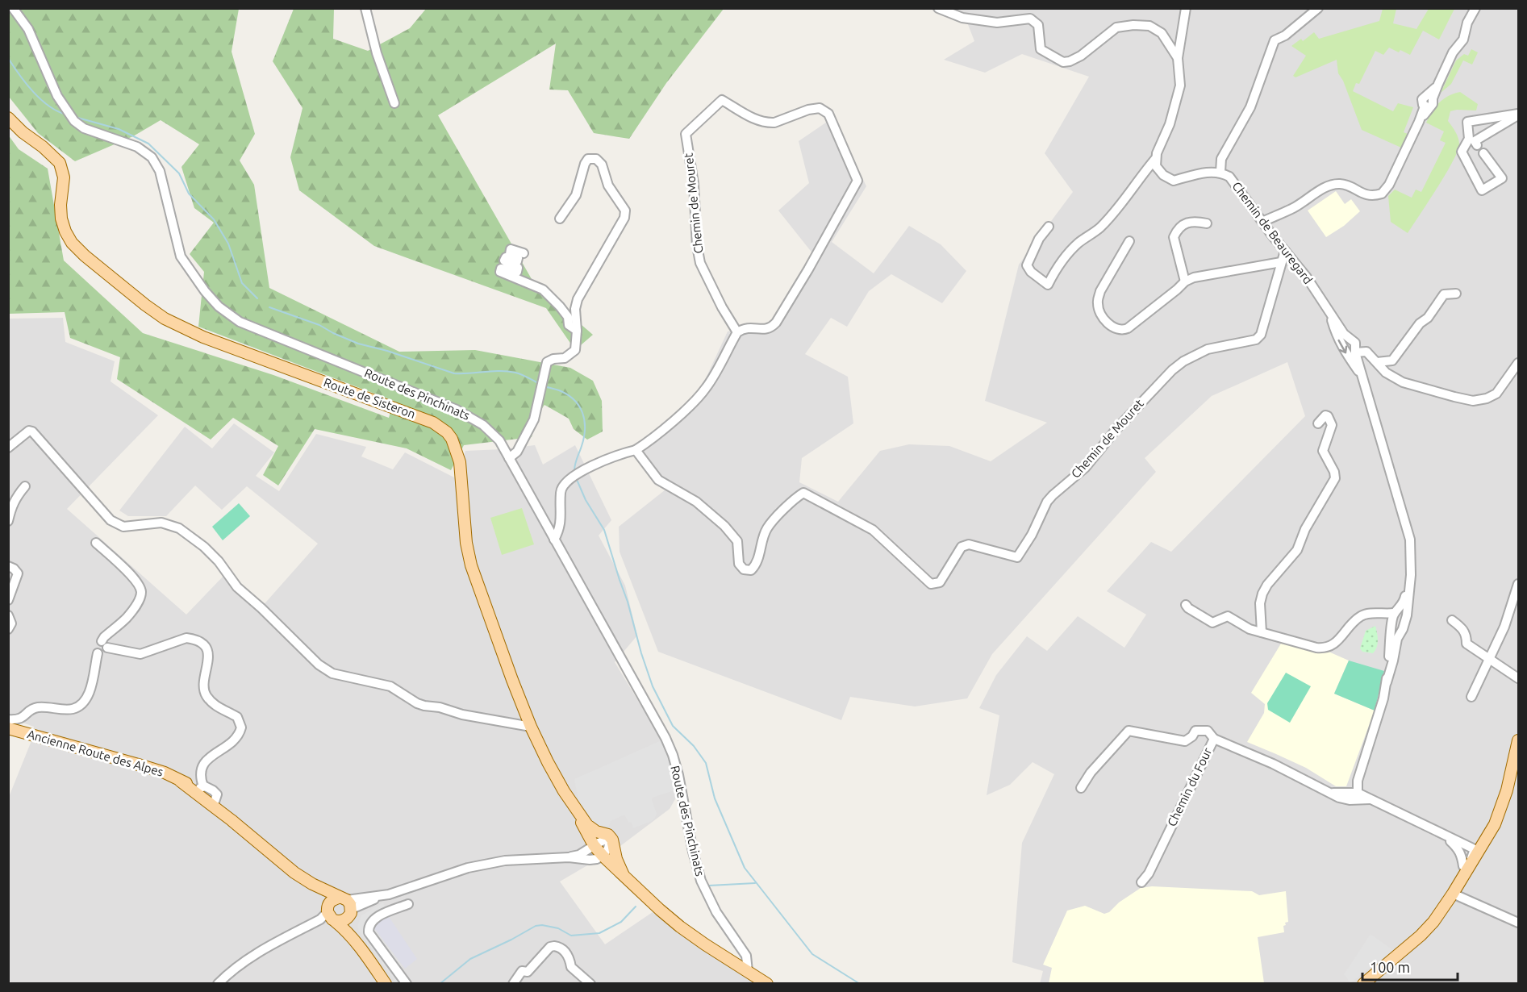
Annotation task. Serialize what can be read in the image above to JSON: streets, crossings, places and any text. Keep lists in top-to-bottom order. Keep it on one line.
{"streets":{"main road":["Route de Sisteron","Ancienne Route des Alpes"],"street":["Chemin de Mouret","Chemin de Beauregard","Route des Pinchinats","Chemin du Four"]},"crossings":[["Chemin de Beauregard","Chemin du Four"],["Route des Pinchinats","Route de Sisteron"]],"scale_bar":"100 m"}
